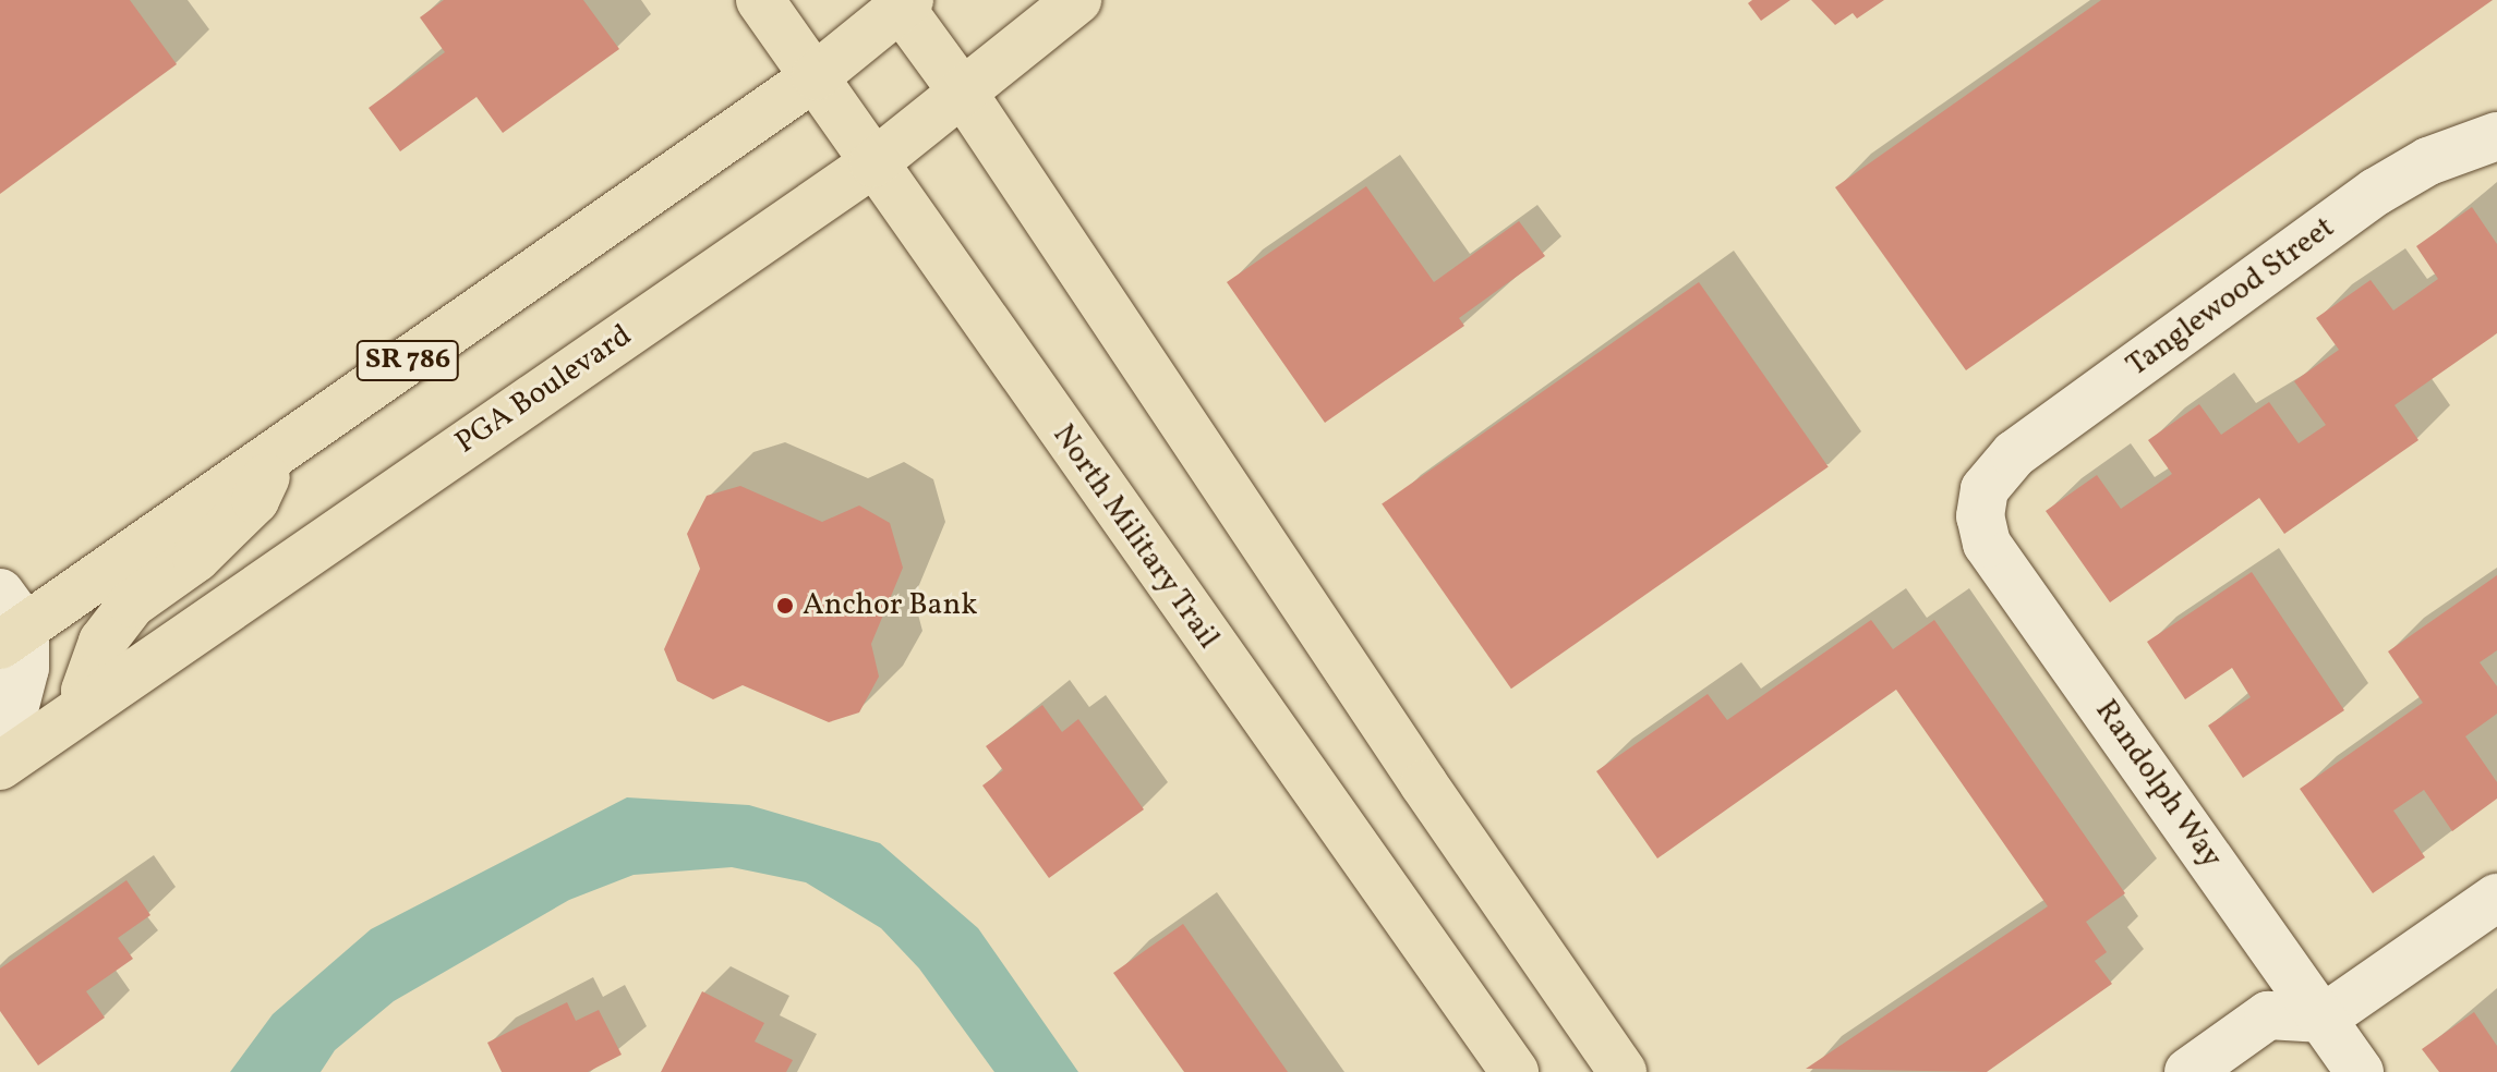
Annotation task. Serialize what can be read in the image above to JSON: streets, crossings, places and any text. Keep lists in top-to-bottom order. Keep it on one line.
{"streets":{"main road":["SR 786","PGA Boulevard","North Military Trail"],"street":["Tanglewood Street","Randolph Way"]},"crossings":[["Tanglewood Street","Randolph Way"],["SR 786","North Military Trail"],["PGA Boulevard","North Military Trail"]],"places":["Anchor Bank"]}
